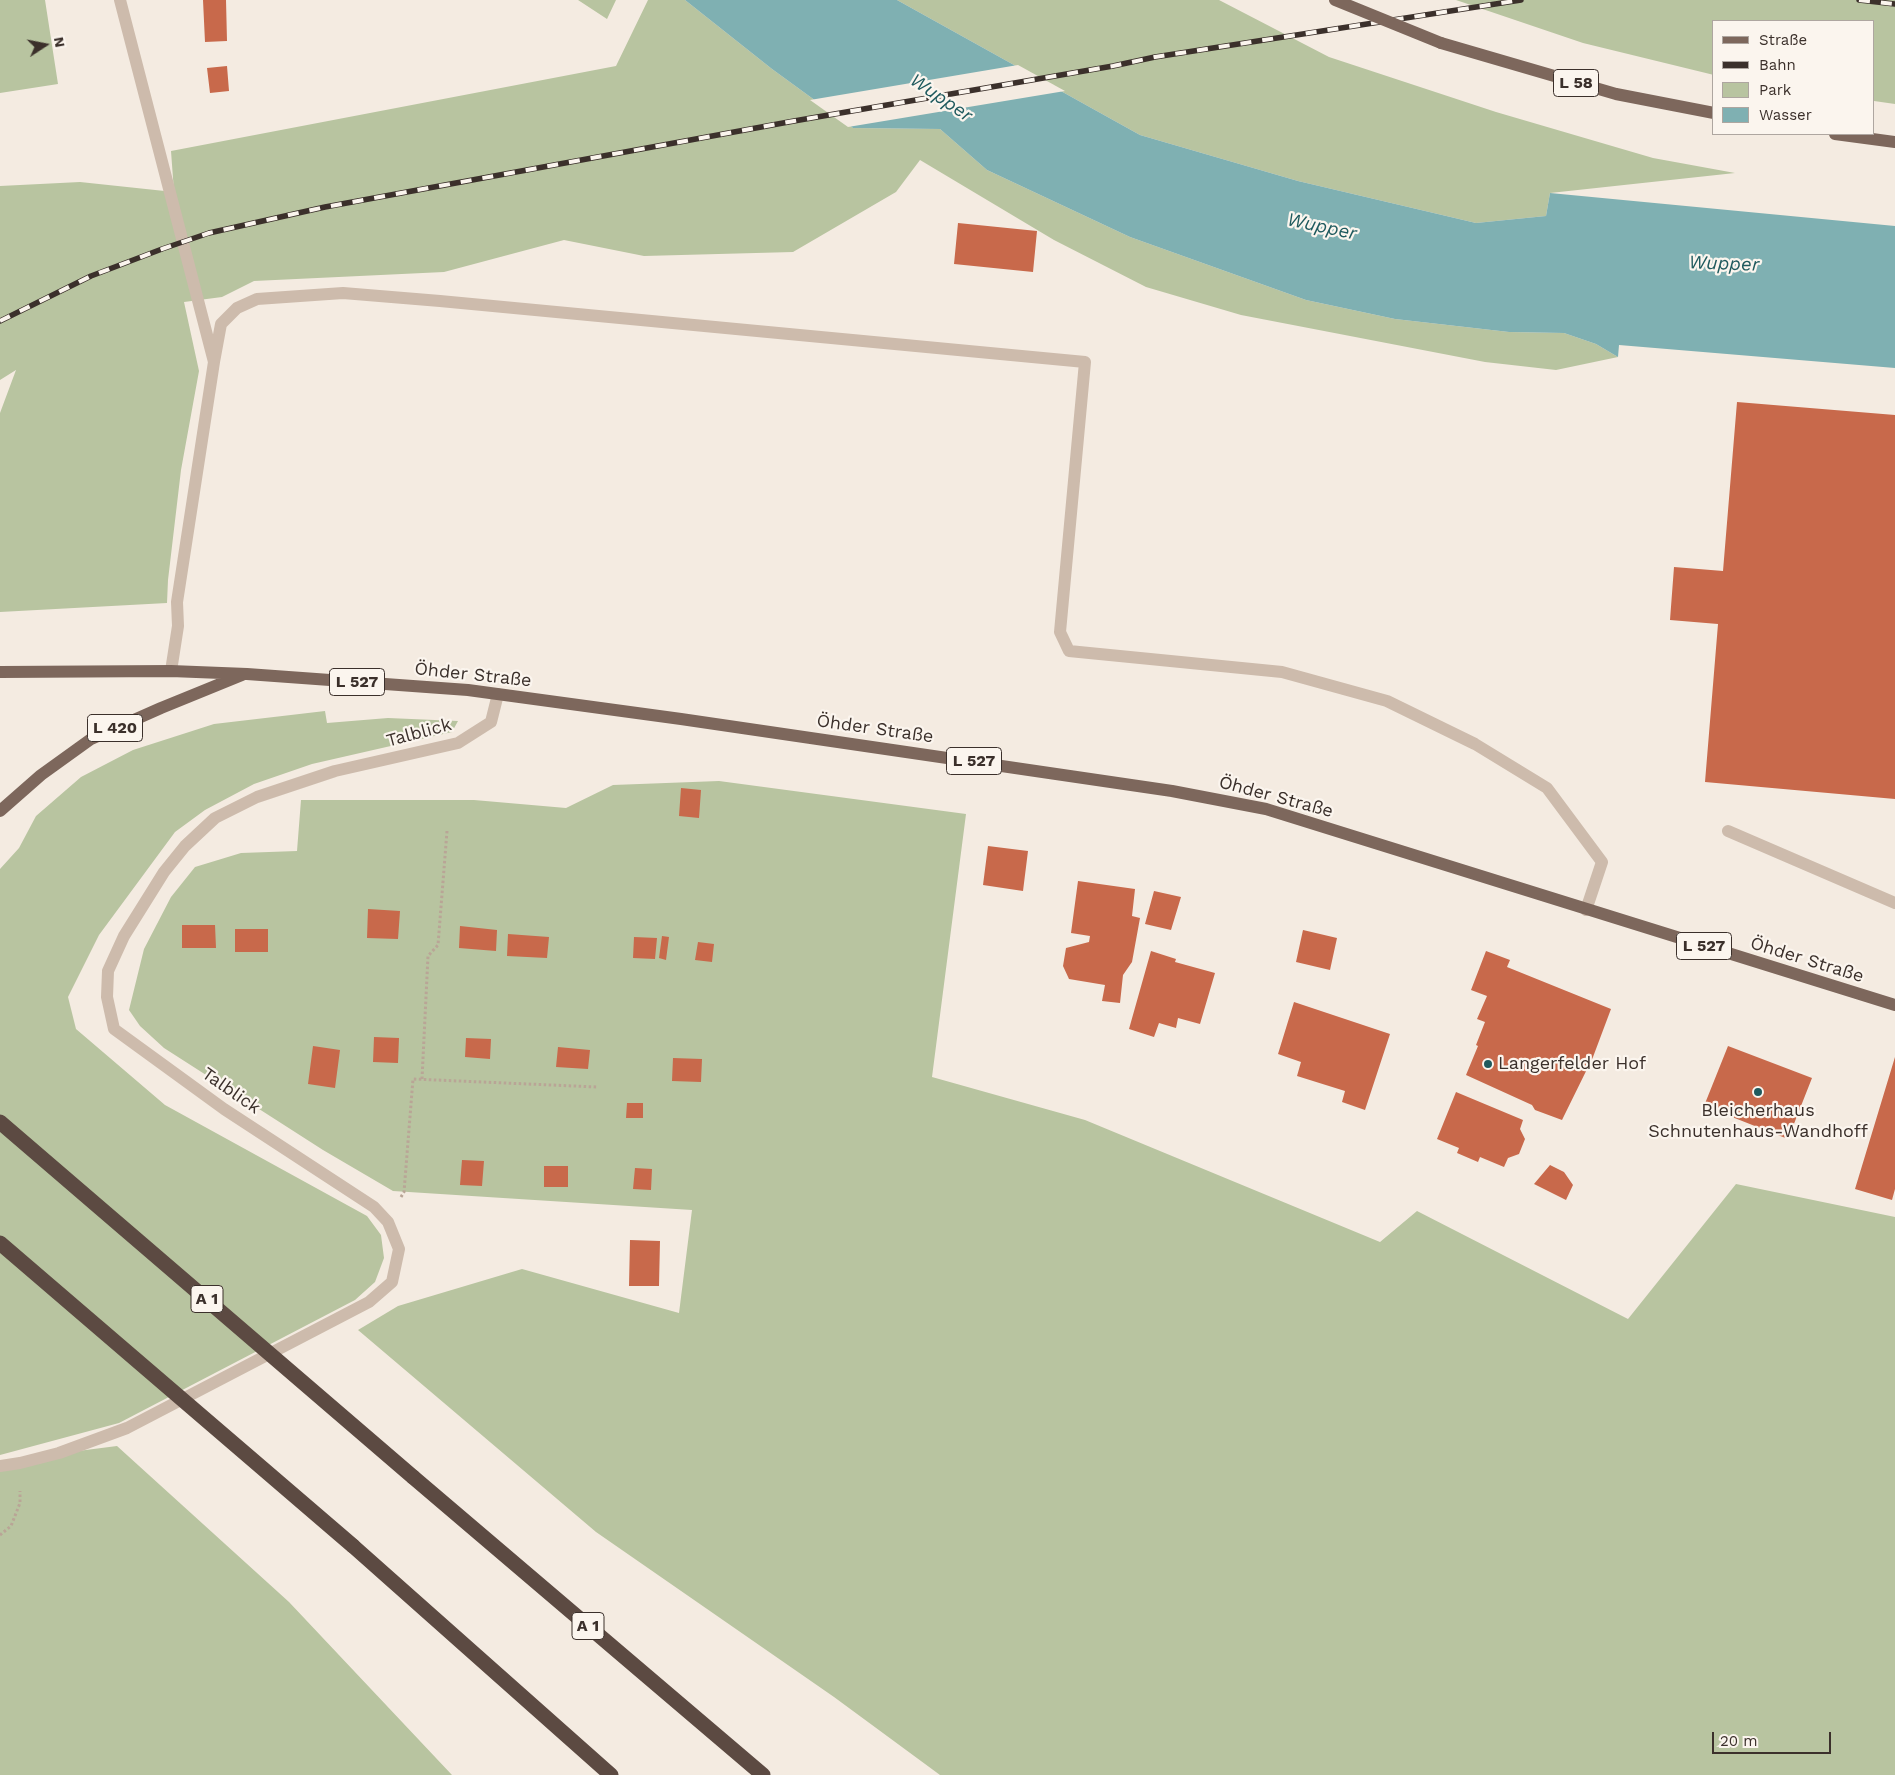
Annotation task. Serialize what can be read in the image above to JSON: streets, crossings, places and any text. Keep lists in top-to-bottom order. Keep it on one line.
{"streets":{"highway":["A 1"],"main road":["L 58","Öhder Straße","L 527","L 420"],"street":["Talblick"]},"crossings":[["Öhder Straße","L 420"],["Öhder Straße","Talblick"]],"water":["Wupper"],"places":["Langerfelder Hof","Bleicherhaus Schnutenhaus-Wandhoff"],"legend":["Straße","Bahn","Park","Wasser"],"scale_bar":"20 m","north":"right"}
